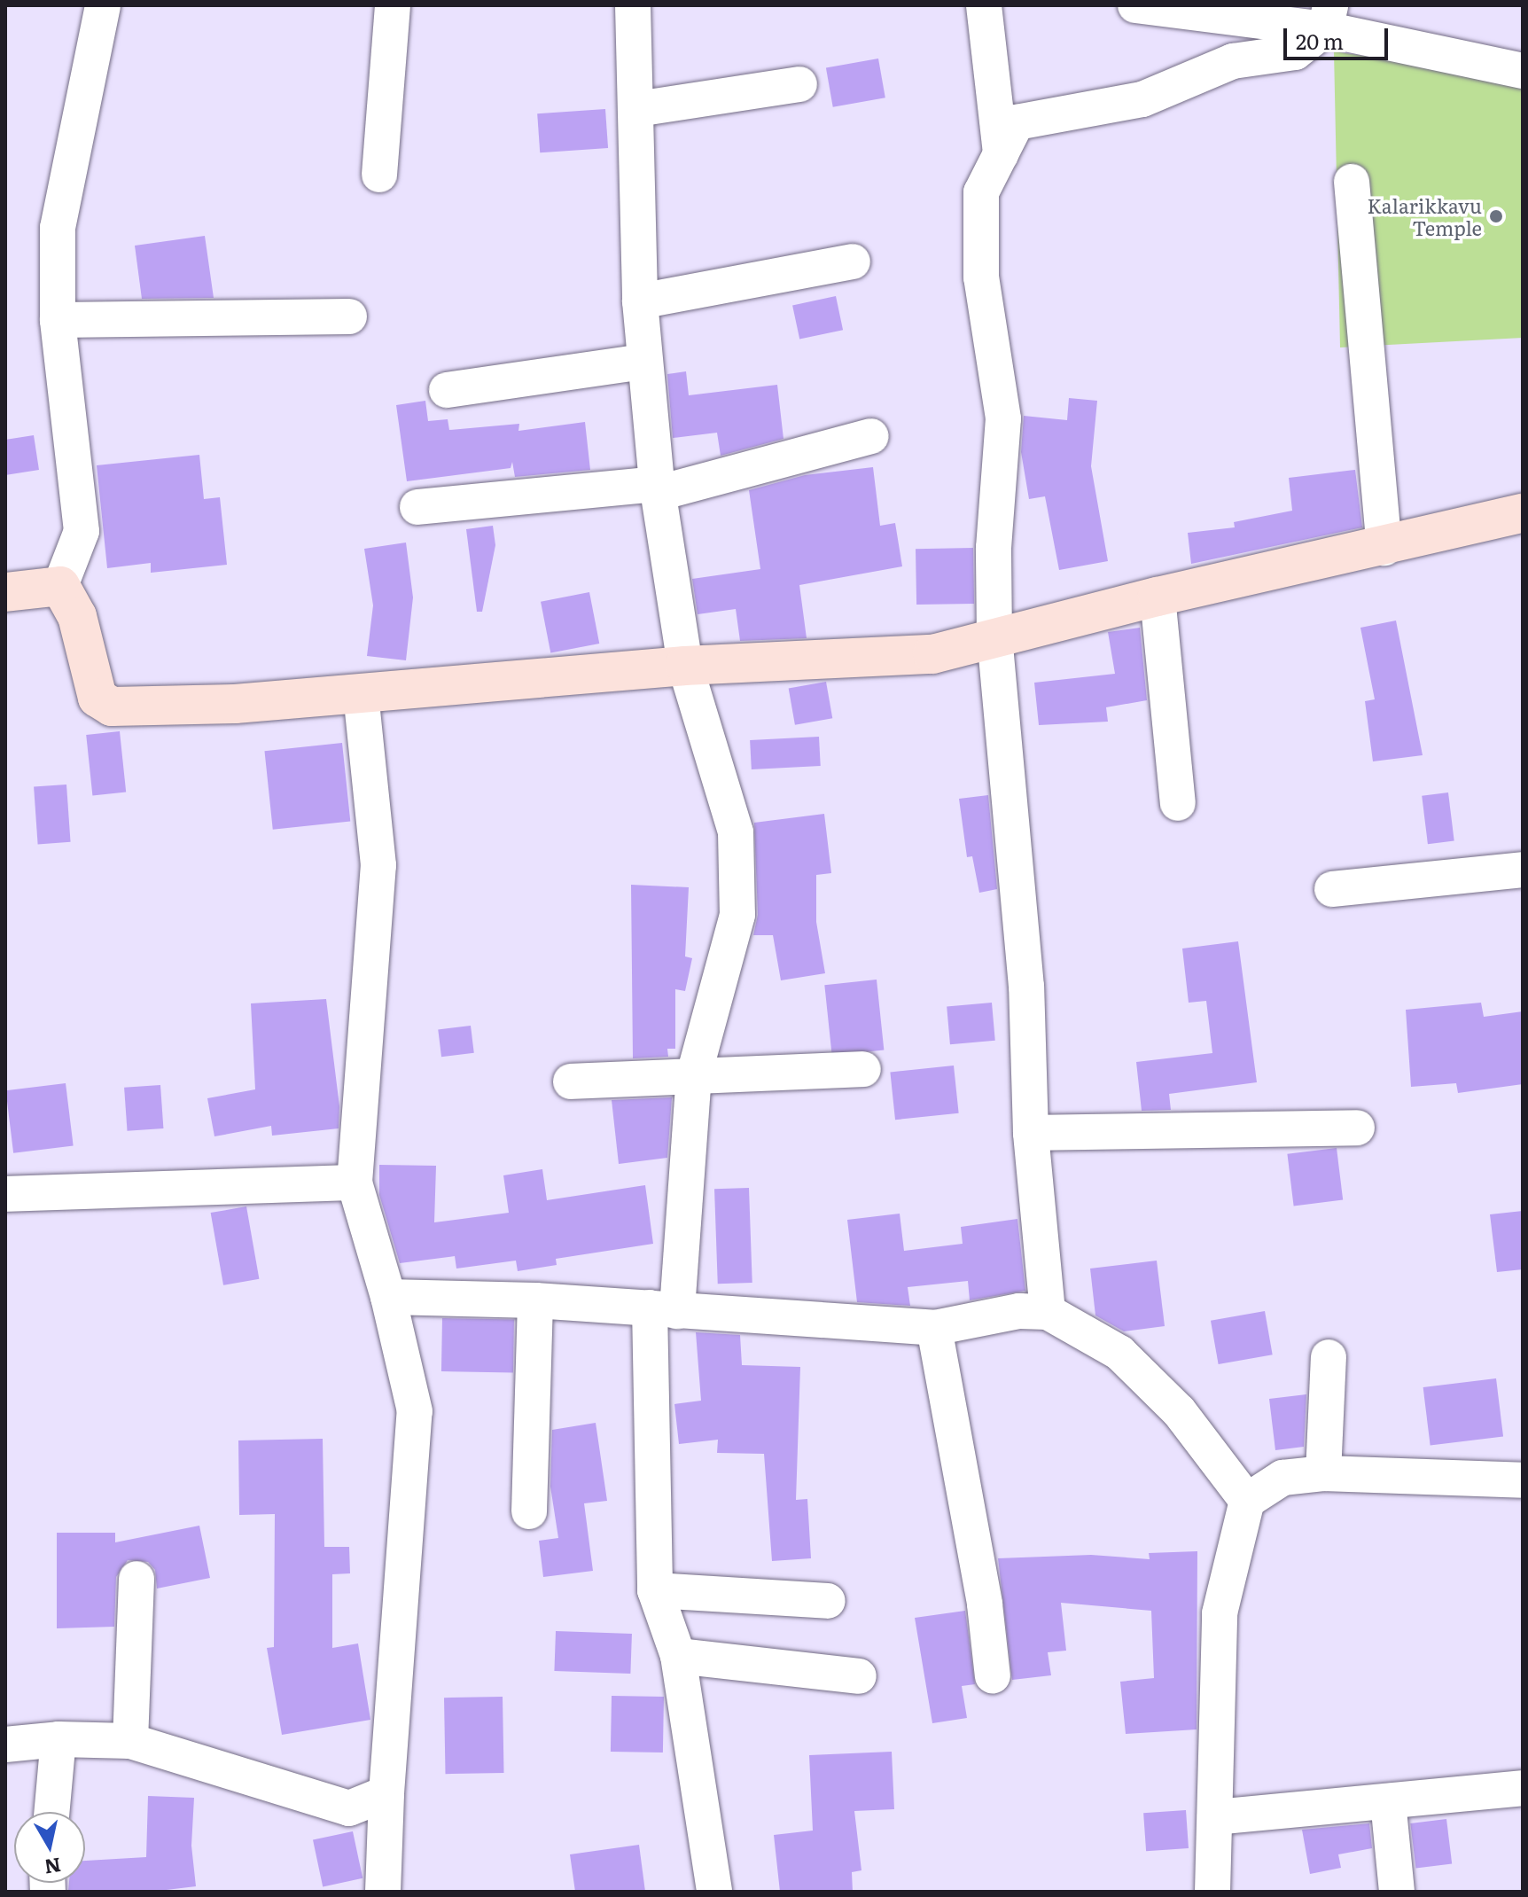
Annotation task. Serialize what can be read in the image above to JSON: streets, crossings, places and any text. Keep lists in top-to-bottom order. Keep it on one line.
{"places":["Kalarikkavu Temple"],"scale_bar":"20 m","north":"bottom"}
